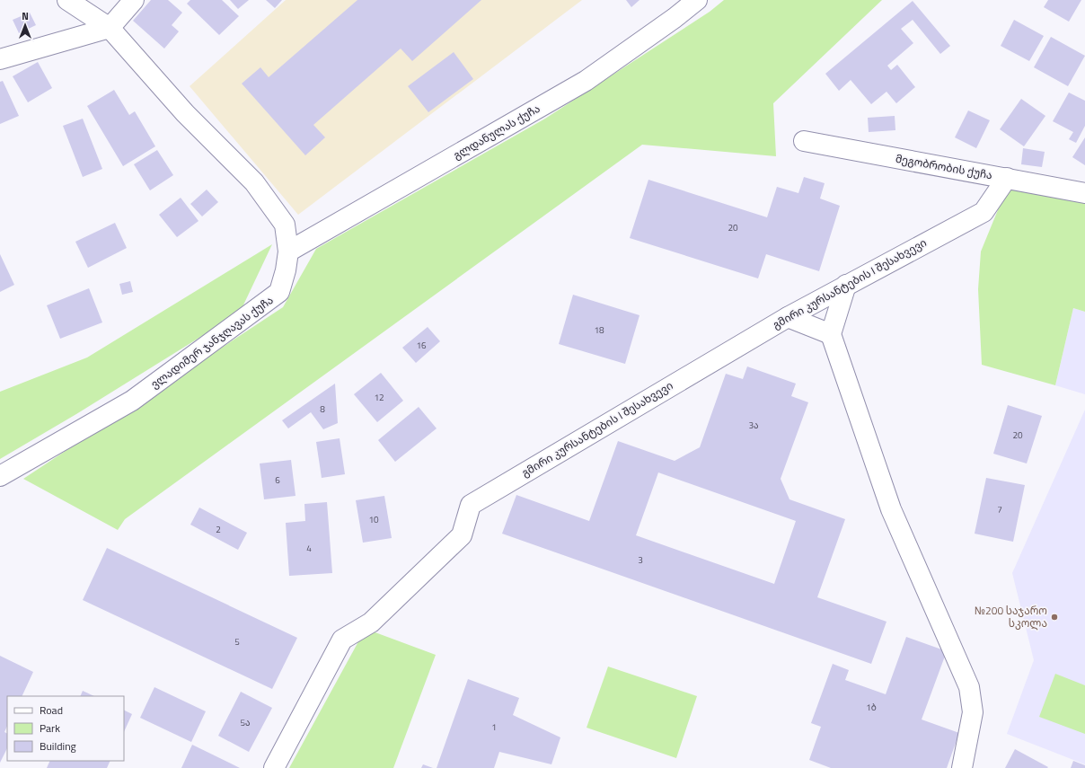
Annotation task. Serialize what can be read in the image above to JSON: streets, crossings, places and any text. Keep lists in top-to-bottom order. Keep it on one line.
{"streets":{"street":["გლდანულას ქუჩა","მეგობრობის ქუჩა","გმირი კურსანტების I შესახვევი","ვლადიმერ ჯანჯღავას ქუჩა"]},"crossings":[["გლდანულას ქუჩა","ვლადიმერ ჯანჯღავას ქუჩა"],["მეგობრობის ქუჩა","გმირი კურსანტების I შესახვევი"]],"places":["№200 საჯარო სკოლა"],"house_numbers":["20","18","16","12","8","3ა","20","6","7","10","2","4","3","5","1ბ","5ა","1"],"legend":["Road","Park","Building"],"north":"top"}
